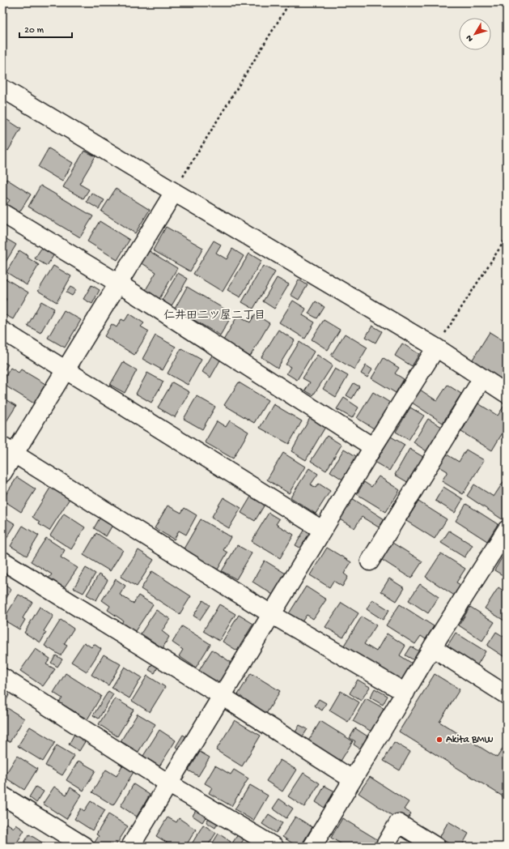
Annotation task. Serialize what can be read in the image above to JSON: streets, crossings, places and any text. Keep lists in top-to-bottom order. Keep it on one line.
{"districts":["仁井田二ツ屋二丁目"],"places":["Akita BMW"],"scale_bar":"20 m","north":"bottom left"}
